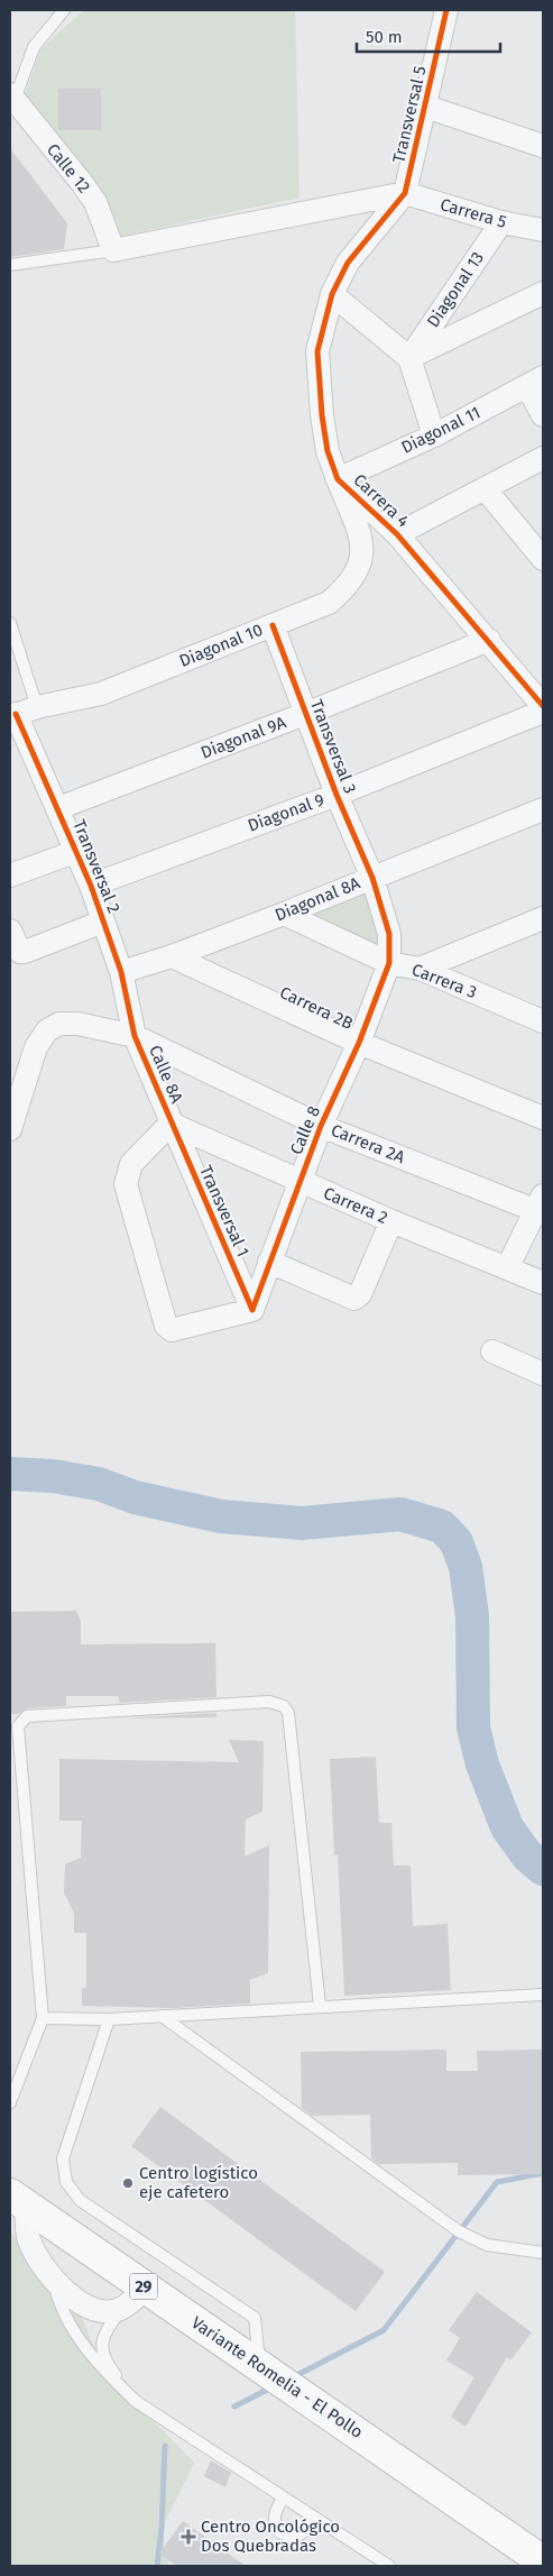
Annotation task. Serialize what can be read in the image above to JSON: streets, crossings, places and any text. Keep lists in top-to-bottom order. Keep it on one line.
{"streets":{"highway":["29","Variante Romelia - El Pollo"],"street":["Transversal 5","Calle 12","Carrera 5","Diagonal 13","Diagonal 11","Carrera 4","Diagonal 10","Diagonal 9A","Transversal 3","Diagonal 9","Transversal 2","Diagonal 8A","Carrera 3","Carrera 2B","Calle 8A","Calle 8","Carrera 2A","Carrera 2","Transversal 1"]},"crossings":[["Transversal 5","Carrera 5"],["Transversal 5","Carrera 4"],["Carrera 5","Diagonal 13"],["Carrera 5","Carrera 4"],["Diagonal 11","Carrera 4"],["Diagonal 11","Diagonal 10"],["Carrera 4","Diagonal 10"],["Carrera 4","Diagonal 9A"],["Diagonal 10","Transversal 3"],["Diagonal 10","Transversal 2"],["Diagonal 9A","Transversal 3"],["Diagonal 9A","Transversal 2"],["Transversal 3","Diagonal 9"],["Transversal 3","Diagonal 8A"],["Transversal 3","Carrera 3"],["Transversal 3","Calle 8"],["Diagonal 9","Transversal 2"],["Transversal 2","Diagonal 8A"],["Transversal 2","Calle 8A"],["Transversal 2","Carrera 2A"],["Diagonal 8A","Carrera 3"],["Diagonal 8A","Carrera 2B"],["Carrera 3","Calle 8"],["Carrera 2B","Calle 8"],["Calle 8A","Carrera 2A"],["Calle 8A","Carrera 2"],["Calle 8A","Transversal 1"],["Calle 8","Carrera 2A"],["Calle 8","Carrera 2"],["Calle 8","Transversal 1"],["Carrera 2","Transversal 1"]],"places":{"other":["Centro logístico eje cafetero"],"health":["Centro Oncológico Dos Quebradas"]},"scale_bar":"50 m"}
